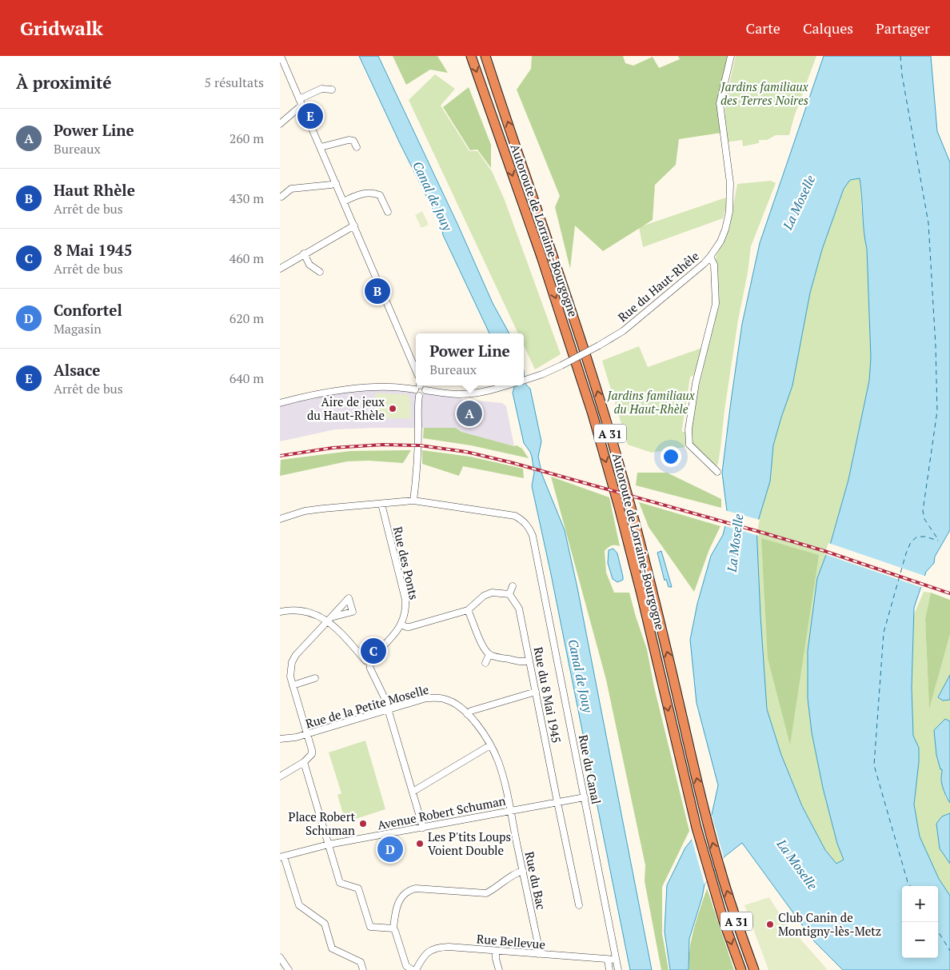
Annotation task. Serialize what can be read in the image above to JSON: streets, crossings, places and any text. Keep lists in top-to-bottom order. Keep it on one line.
{"streets":{"highway":["Autoroute de Lorraine-Bourgogne","A 31"],"street":["Rue du Haut-Rhêle","Rue des Ponts","Rue du 8 Mai 1945","Rue de la Petite Moselle","Rue du Canal","Avenue Robert Schuman","Rue du Bac","Rue Bellevue"]},"crossings":[["Rue des Ponts","Rue du Canal"],["Rue du 8 Mai 1945","Avenue Robert Schuman"],["Rue de la Petite Moselle","Avenue Robert Schuman"],["Rue de la Petite Moselle","Rue du Bac"],["Rue du Canal","Avenue Robert Schuman"],["Rue du Canal","Rue Bellevue"],["Avenue Robert Schuman","Rue du Bac"],["Rue du Bac","Rue Bellevue"]],"water":["Canal de Jouy","La Moselle"],"parks":["Jardins familiaux des Terres Noires","Jardins familiaux du Haut-Rhèle"],"places":["Aire de jeux du Haut-Rhèle","Place Robert Schuman","Les P'tits Loups Voient Double","Club Canin de Montigny-lès-Metz"],"page":{"header":"Gridwalk","nav":["Carte","Calques","Partager"],"heading":["À proximité","5 résultats"],"pins":["E","B","A","C","D"],"list":[{"mark":"A","name":"Power Line","note":"Bureaux","value":"260 m"},{"mark":"B","name":"Haut Rhèle","note":"Arrêt de bus","value":"430 m"},{"mark":"C","name":"8 Mai 1945","note":"Arrêt de bus","value":"460 m"},{"mark":"D","name":"Confortel","note":"Magasin","value":"620 m"},{"mark":"E","name":"Alsace","note":"Arrêt de bus","value":"640 m"}],"popup":["Power Line","Bureaux"],"map_buttons":["+","−"]}}
